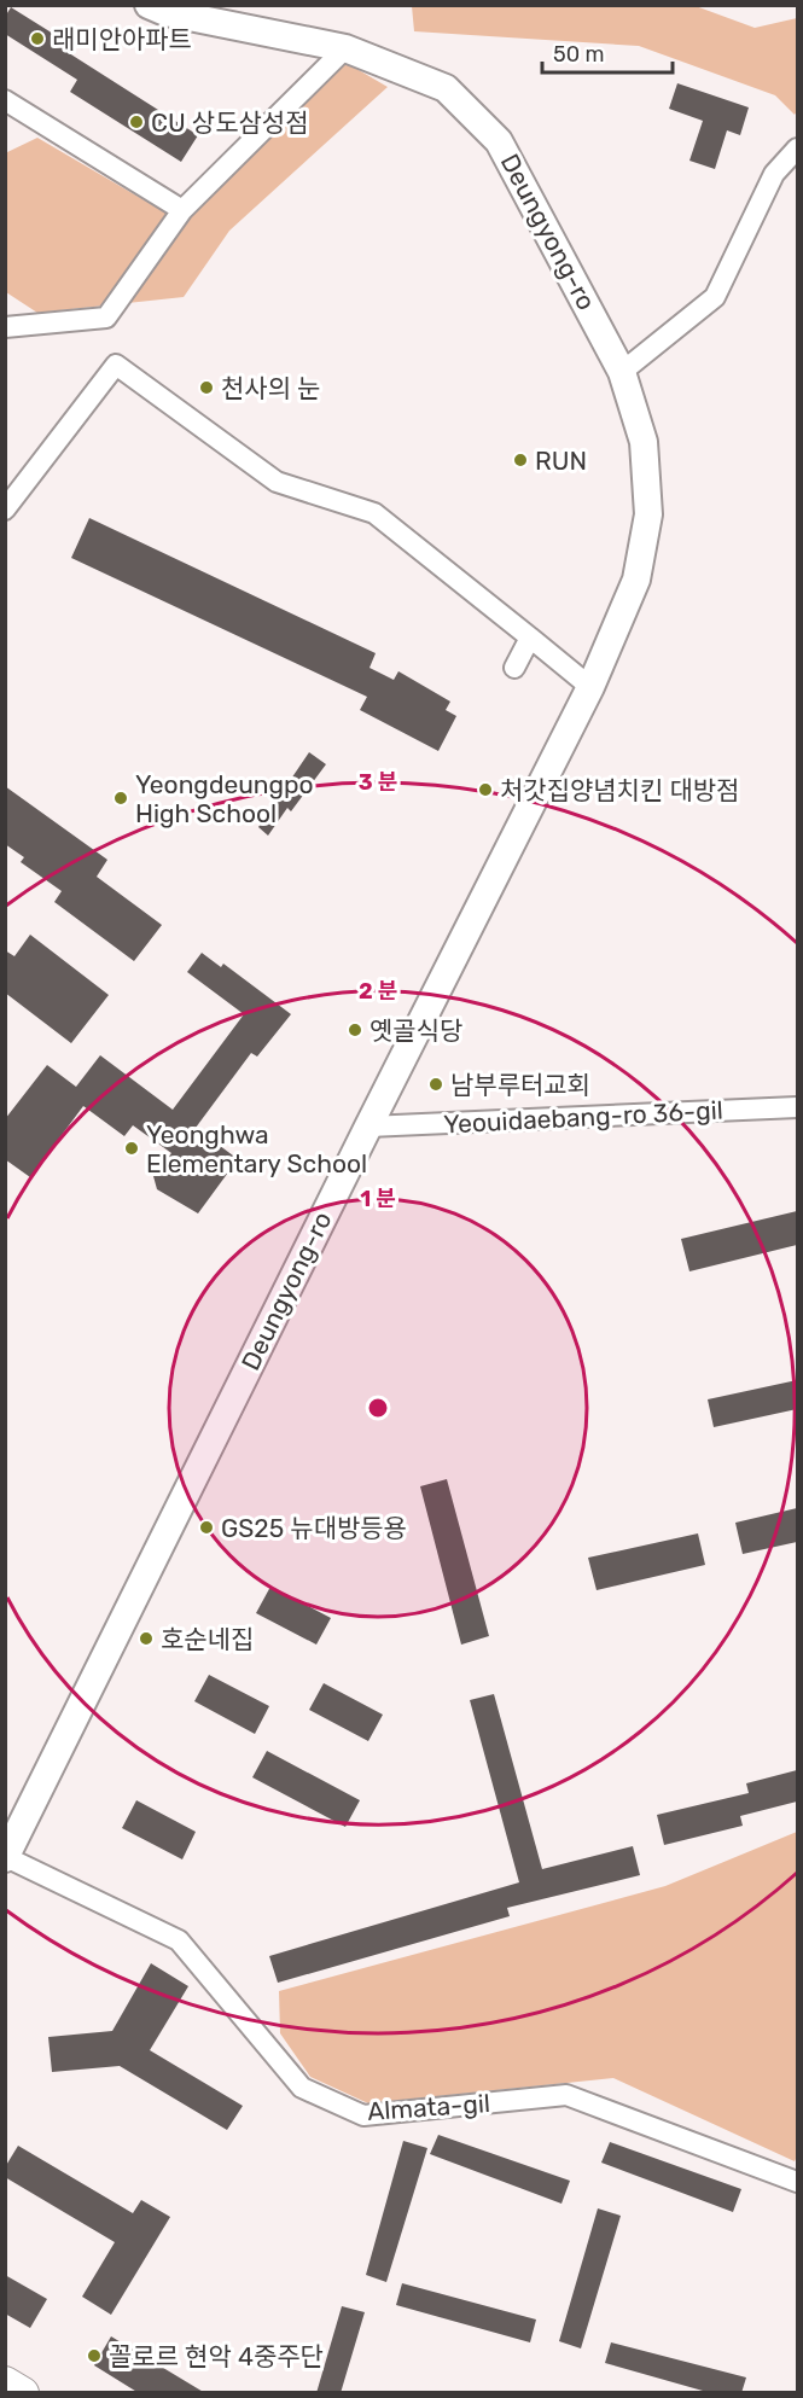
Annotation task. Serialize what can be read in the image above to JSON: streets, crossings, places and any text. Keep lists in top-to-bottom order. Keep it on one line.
{"streets":{"street":["Deungyong-ro","Yeouidaebang-ro 36-gil","Almata-gil"]},"crossings":[["Deungyong-ro","Yeouidaebang-ro 36-gil"],["Deungyong-ro","Almata-gil"]],"places":["래미안아파트","CU 상도삼성점","천사의 눈","RUN","처갓집양념치킨 대방점","Yeongdeungpo High School","옛골식당","남부루터교회","Yeonghwa Elementary School","GS25 뉴대방등용","호순네집","꼴로르 현악 4중주단"],"scale_bar":"50 m","rings":["3 분","2 분","1 분"]}
